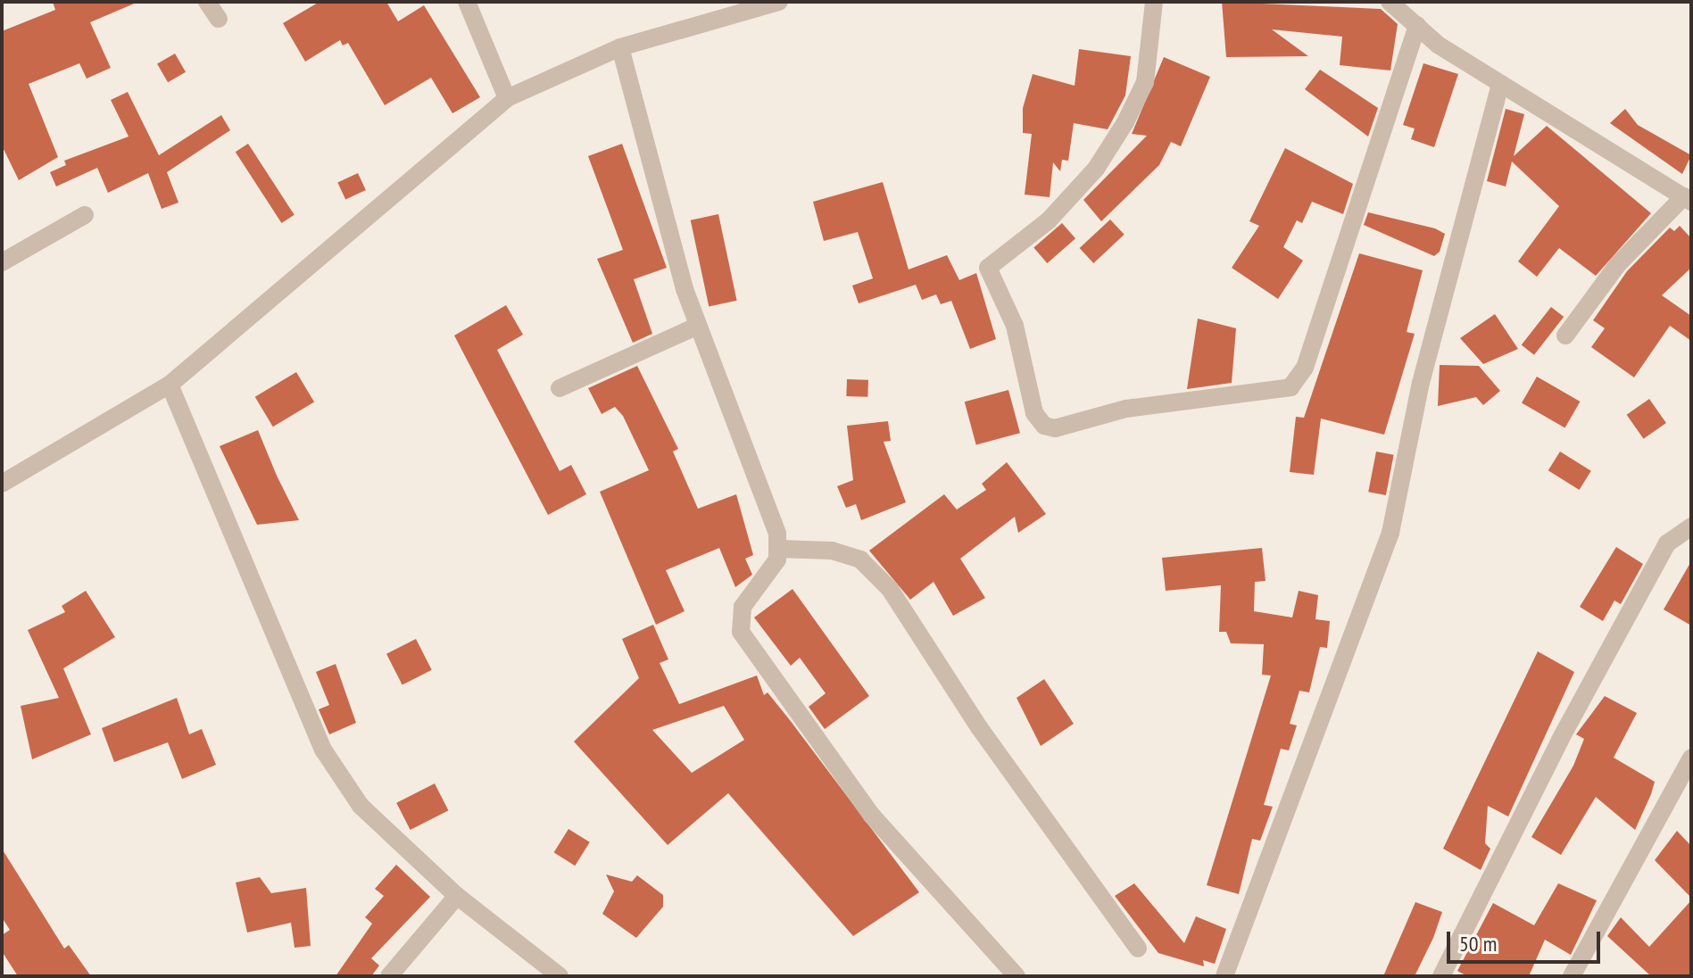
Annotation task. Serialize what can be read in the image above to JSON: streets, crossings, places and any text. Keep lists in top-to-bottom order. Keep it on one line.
{"scale_bar":"50 m"}
